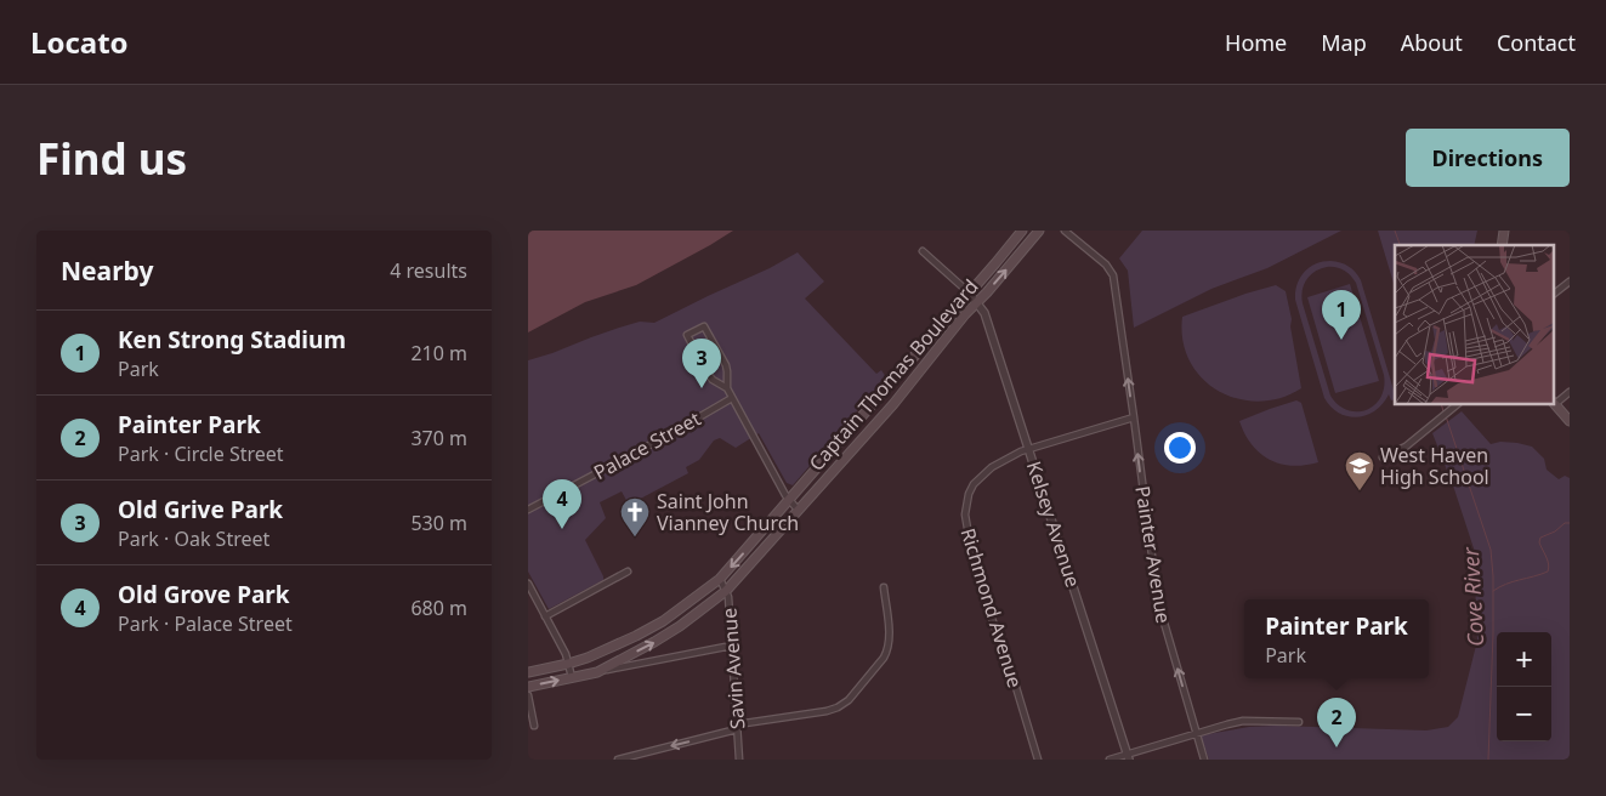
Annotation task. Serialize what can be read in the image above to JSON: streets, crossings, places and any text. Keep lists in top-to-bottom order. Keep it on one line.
{"streets":{"main road":["Captain Thomas Boulevard"],"street":["Palace Street","Kelsey Avenue","Painter Avenue","Richmond Avenue","Savin Avenue"]},"crossings":[["Captain Thomas Boulevard","Kelsey Avenue"],["Captain Thomas Boulevard","Savin Avenue"],["Kelsey Avenue","Richmond Avenue"],["Painter Avenue","Richmond Avenue"]],"one_way":["Painter Avenue"],"water":["Cove River"],"places":{"school or university":["West Haven High School"],"church":["Saint John Vianney Church"]},"page":{"header":"Locato","nav":["Home","Map","About","Contact"],"buttons":"Directions","title":"Find us","heading":["Nearby","4 results"],"pins":["1","3","4","2"],"list":[{"mark":"1","name":"Ken Strong Stadium","note":"Park","value":"210 m"},{"mark":"2","name":"Painter Park","note":"Park · Circle Street","value":"370 m"},{"mark":"3","name":"Old Grive Park","note":"Park · Oak Street","value":"530 m"},{"mark":"4","name":"Old Grove Park","note":"Park · Palace Street","value":"680 m"}],"popup":["Painter Park","Park"],"map_buttons":["+","−"]}}
